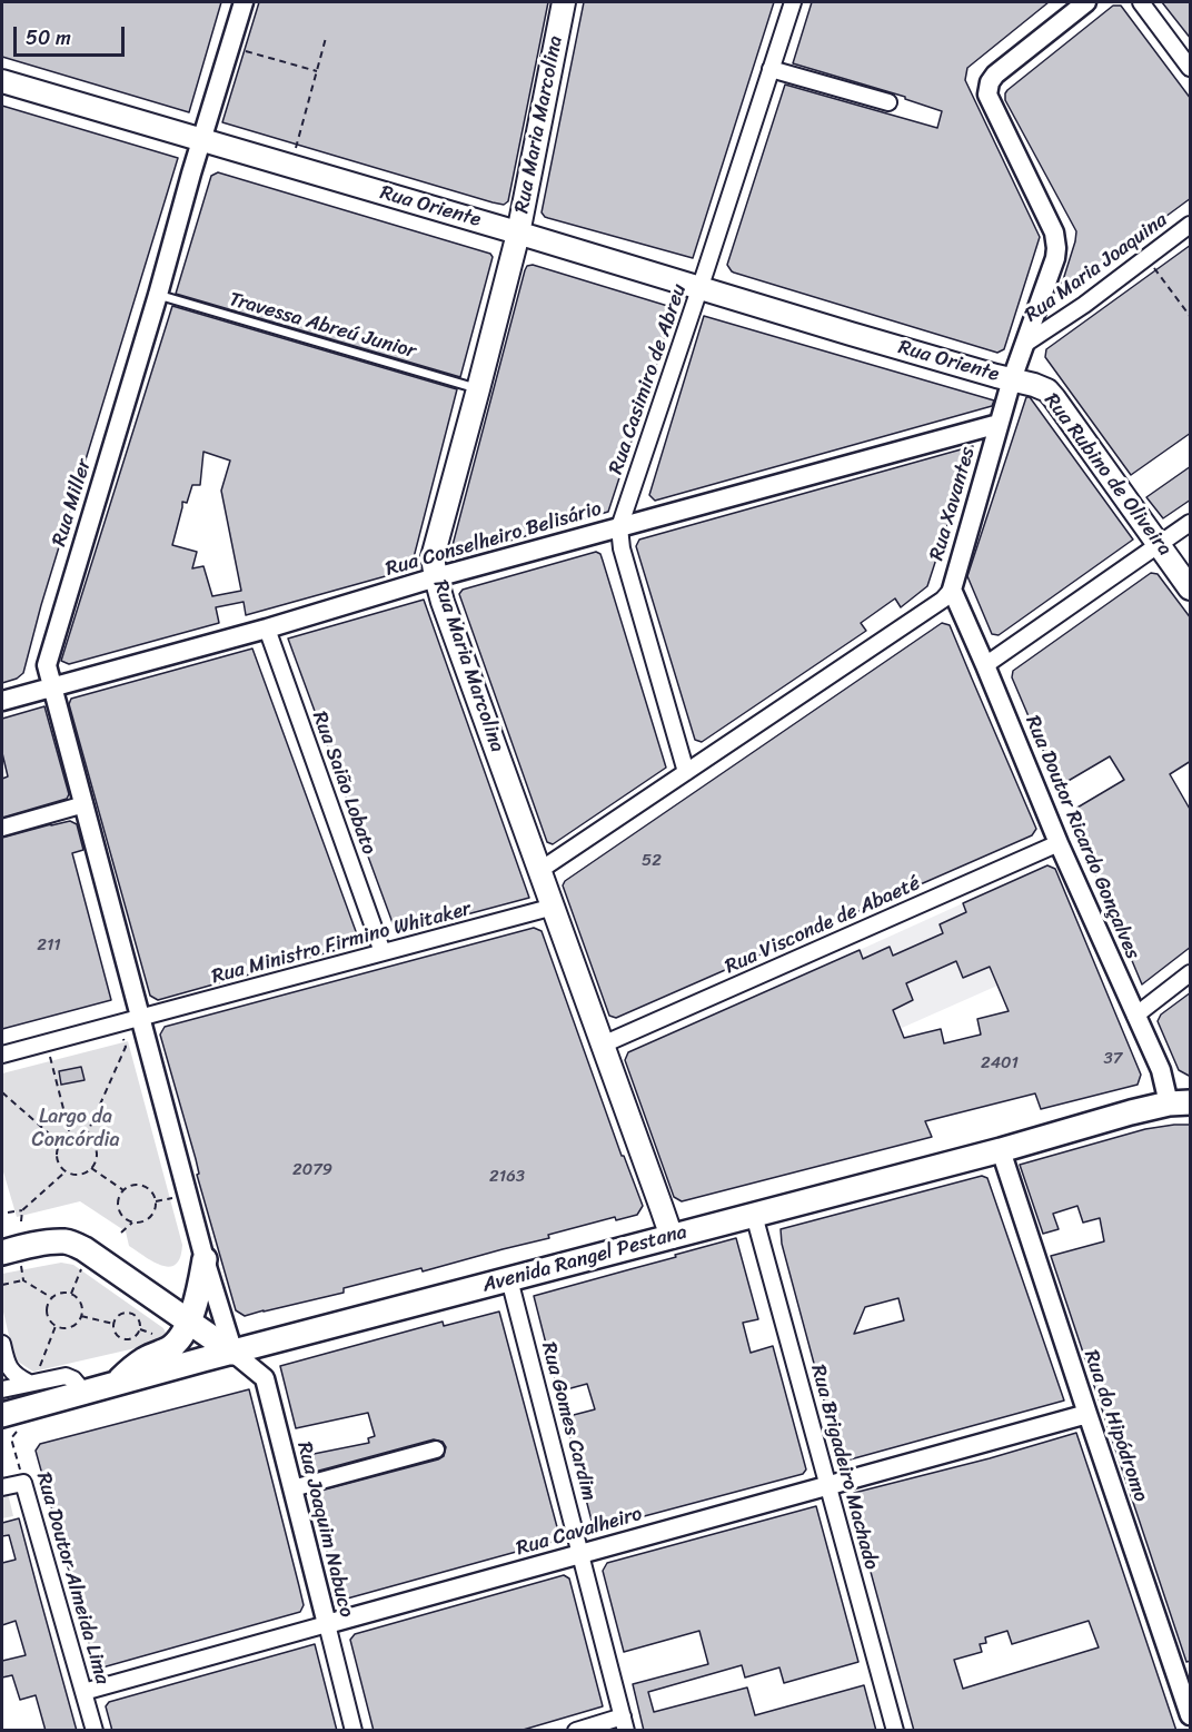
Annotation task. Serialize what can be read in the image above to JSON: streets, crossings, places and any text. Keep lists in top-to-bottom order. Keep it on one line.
{"streets":{"main road":["Rua Maria Marcolina","Rua Oriente","Rua Rubino de Oliveira","Avenida Rangel Pestana"],"street":["Rua Maria Joaquina","Rua Casimiro de Abreu","Rua Miller","Rua Xavantes","Rua Conselheiro Belisário","Rua Saião Lobato","Rua Doutor Ricardo Gonçalves","Rua Visconde de Abaeté","Rua Ministro Firmino Whitaker","Rua Gomes Cardim","Rua do Hipódromo","Rua Brigadeiro Machado","Rua Joaquim Nabuco","Rua Cavalheiro","Rua Doutor Almeida Lima"],"lane":["Travessa Abreú Junior"]},"crossings":[["Rua Maria Marcolina","Rua Oriente"],["Rua Maria Marcolina","Travessa Abreú Junior"],["Rua Maria Marcolina","Rua Xavantes"],["Rua Maria Marcolina","Rua Conselheiro Belisário"],["Rua Maria Marcolina","Rua Visconde de Abaeté"],["Rua Maria Marcolina","Rua Ministro Firmino Whitaker"],["Rua Maria Marcolina","Avenida Rangel Pestana"],["Rua Oriente","Rua Casimiro de Abreu"],["Rua Oriente","Rua Rubino de Oliveira"],["Rua Oriente","Rua Miller"],["Rua Oriente","Rua Xavantes"],["Rua Maria Joaquina","Rua Xavantes"],["Travessa Abreú Junior","Rua Miller"],["Rua Casimiro de Abreu","Rua Xavantes"],["Rua Casimiro de Abreu","Rua Conselheiro Belisário"],["Rua Rubino de Oliveira","Rua Xavantes"],["Rua Miller","Rua Conselheiro Belisário"],["Rua Miller","Rua Ministro Firmino Whitaker"],["Rua Xavantes","Rua Conselheiro Belisário"],["Rua Xavantes","Rua Doutor Ricardo Gonçalves"],["Rua Conselheiro Belisário","Rua Saião Lobato"],["Rua Saião Lobato","Rua Ministro Firmino Whitaker"],["Rua Doutor Ricardo Gonçalves","Rua Visconde de Abaeté"],["Rua Doutor Ricardo Gonçalves","Avenida Rangel Pestana"],["Avenida Rangel Pestana","Rua Gomes Cardim"],["Avenida Rangel Pestana","Rua do Hipódromo"],["Avenida Rangel Pestana","Rua Brigadeiro Machado"],["Avenida Rangel Pestana","Rua Joaquim Nabuco"],["Rua Gomes Cardim","Rua Cavalheiro"],["Rua do Hipódromo","Rua Cavalheiro"],["Rua Brigadeiro Machado","Rua Cavalheiro"],["Rua Joaquim Nabuco","Rua Cavalheiro"],["Rua Cavalheiro","Rua Doutor Almeida Lima"]],"parks":["Largo da Concórdia"],"house_numbers":["52","211","37","2401","2079","2163"],"scale_bar":"50 m"}
